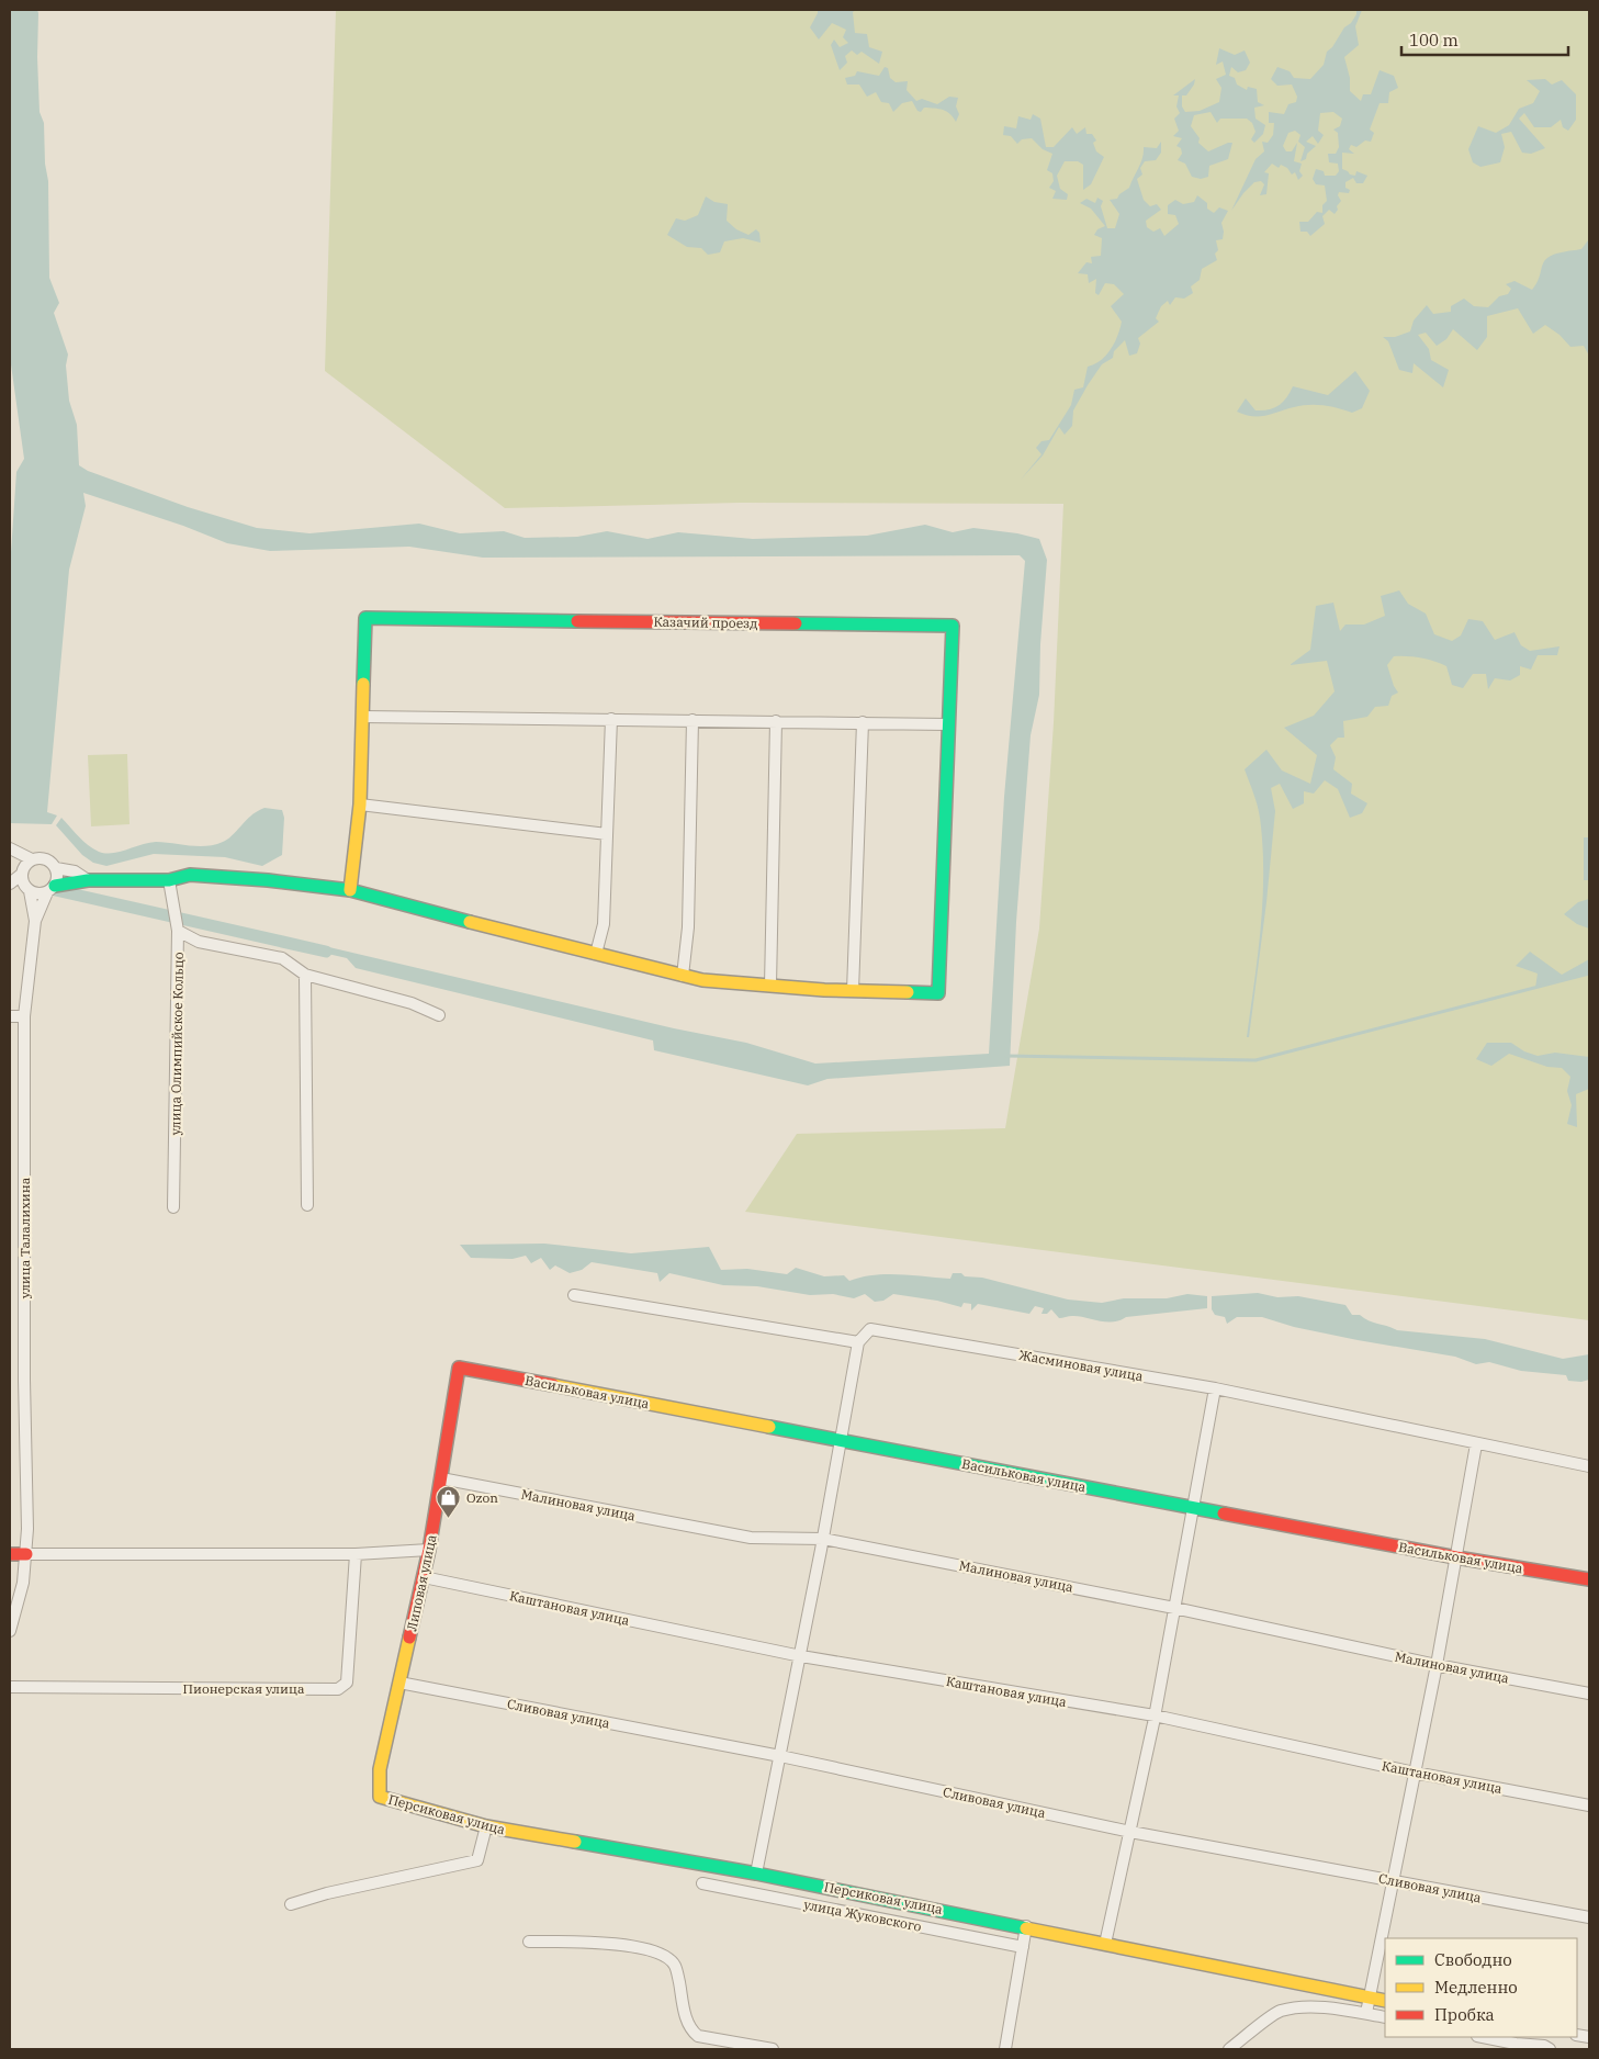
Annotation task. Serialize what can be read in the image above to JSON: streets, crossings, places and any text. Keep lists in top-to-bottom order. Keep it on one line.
{"streets":{"street":["Казачий проезд","улица Олимпийское Кольцо","улица Талалихина","Жасминовая улица","Васильковая улица","Малиновая улица","Липовая улица","Каштановая улица","Пионерская улица","Сливовая улица","Персиковая улица","улица Жуковского"]},"crossings":[["Васильковая улица","Липовая улица"],["Малиновая улица","Липовая улица"],["Липовая улица","Каштановая улица"],["Липовая улица","Сливовая улица"],["Липовая улица","Персиковая улица"]],"places":{"shop":["Ozon"]},"legend":["Свободно","Медленно","Пробка"],"scale_bar":"100 m"}
